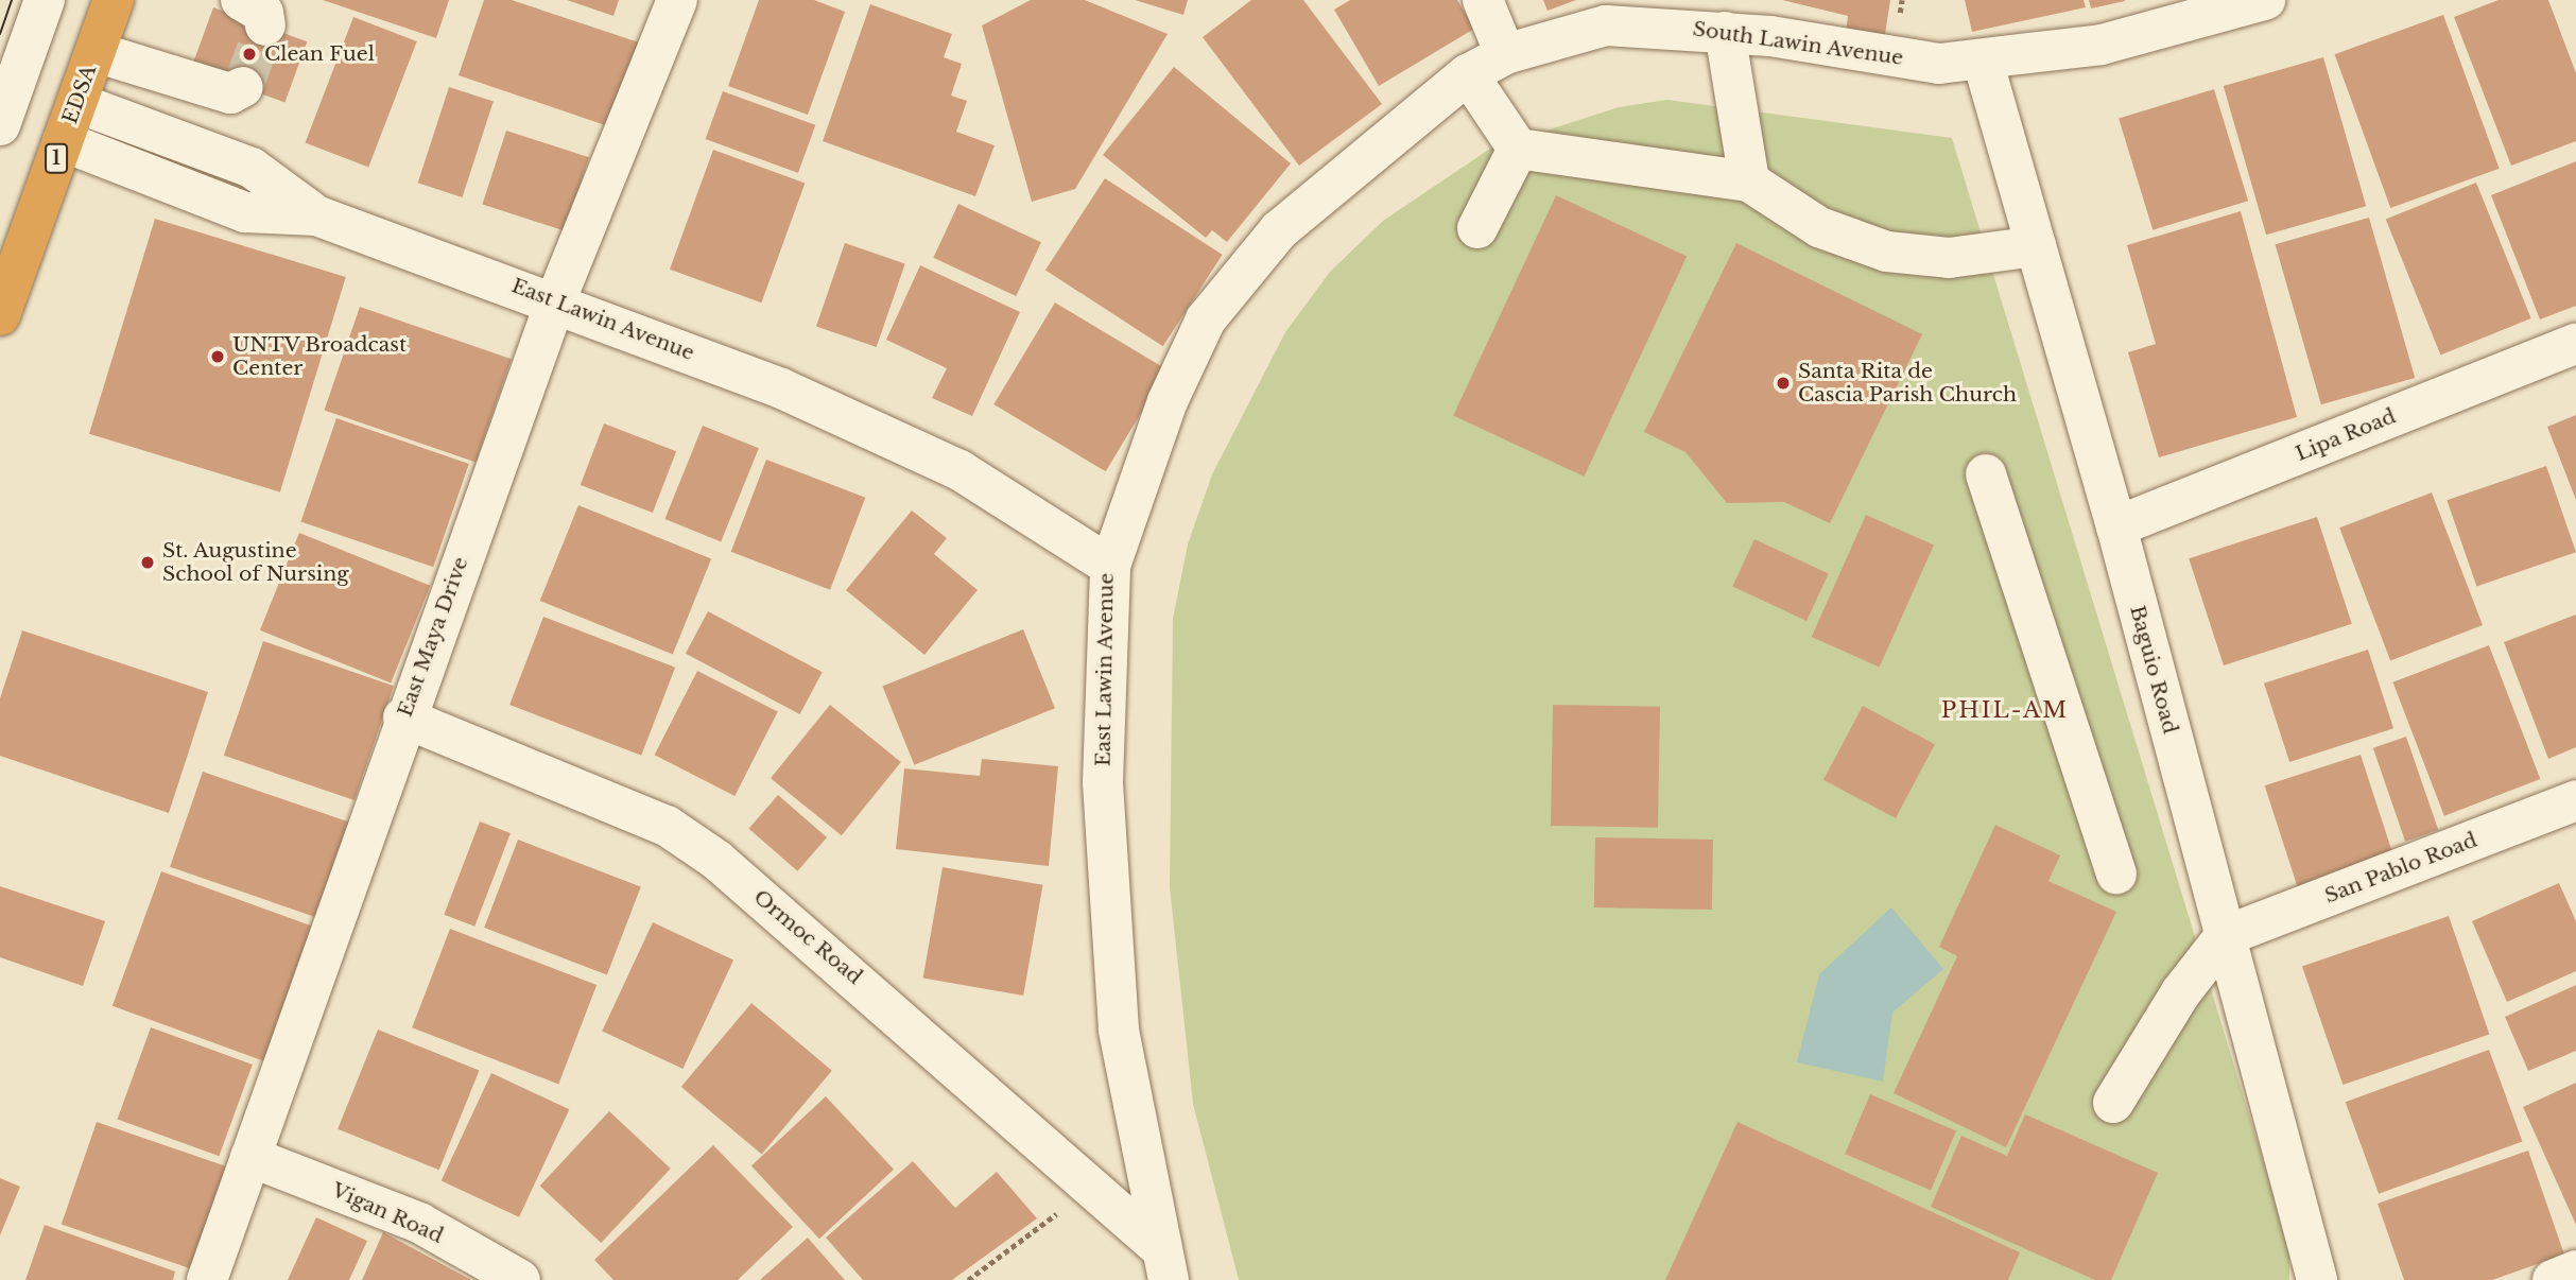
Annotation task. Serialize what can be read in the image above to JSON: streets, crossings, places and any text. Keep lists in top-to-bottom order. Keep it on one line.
{"streets":{"highway":["EDSA","1"],"street":["South Lawin Avenue","East Lawin Avenue","Lipa Road","East Maya Drive","Baguio Road","San Pablo Road","Ormoc Road","Vigan Road"]},"crossings":[["South Lawin Avenue","East Lawin Avenue"],["South Lawin Avenue","Baguio Road"],["EDSA","East Lawin Avenue"],["East Lawin Avenue","East Maya Drive"],["East Lawin Avenue","Ormoc Road"],["Lipa Road","Baguio Road"],["East Maya Drive","Ormoc Road"],["East Maya Drive","Vigan Road"],["Baguio Road","San Pablo Road"]],"districts":["PHIL-AM"],"places":["Clean Fuel","UNTV Broadcast Center","Santa Rita de Cascia Parish Church","St. Augustine School of Nursing"]}
